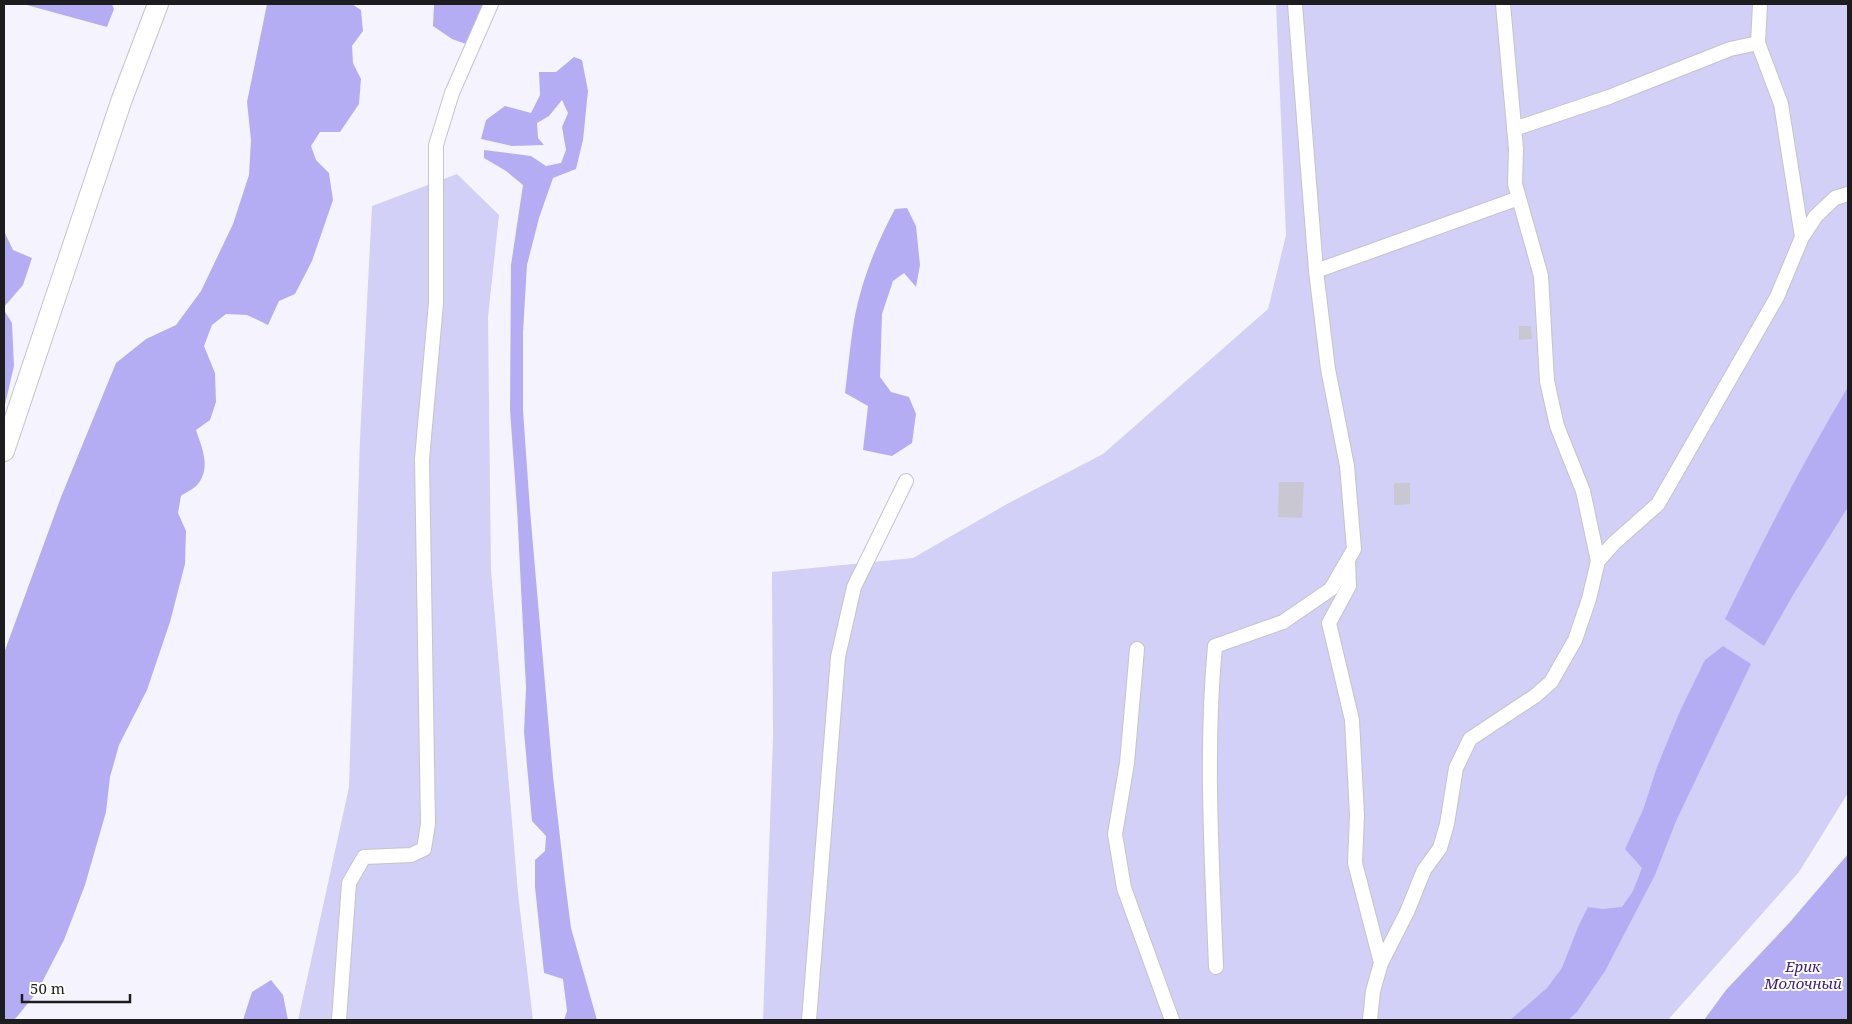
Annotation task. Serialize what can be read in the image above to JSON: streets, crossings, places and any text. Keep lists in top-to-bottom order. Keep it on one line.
{"water":["Ерик Молочный"],"scale_bar":"50 m"}
